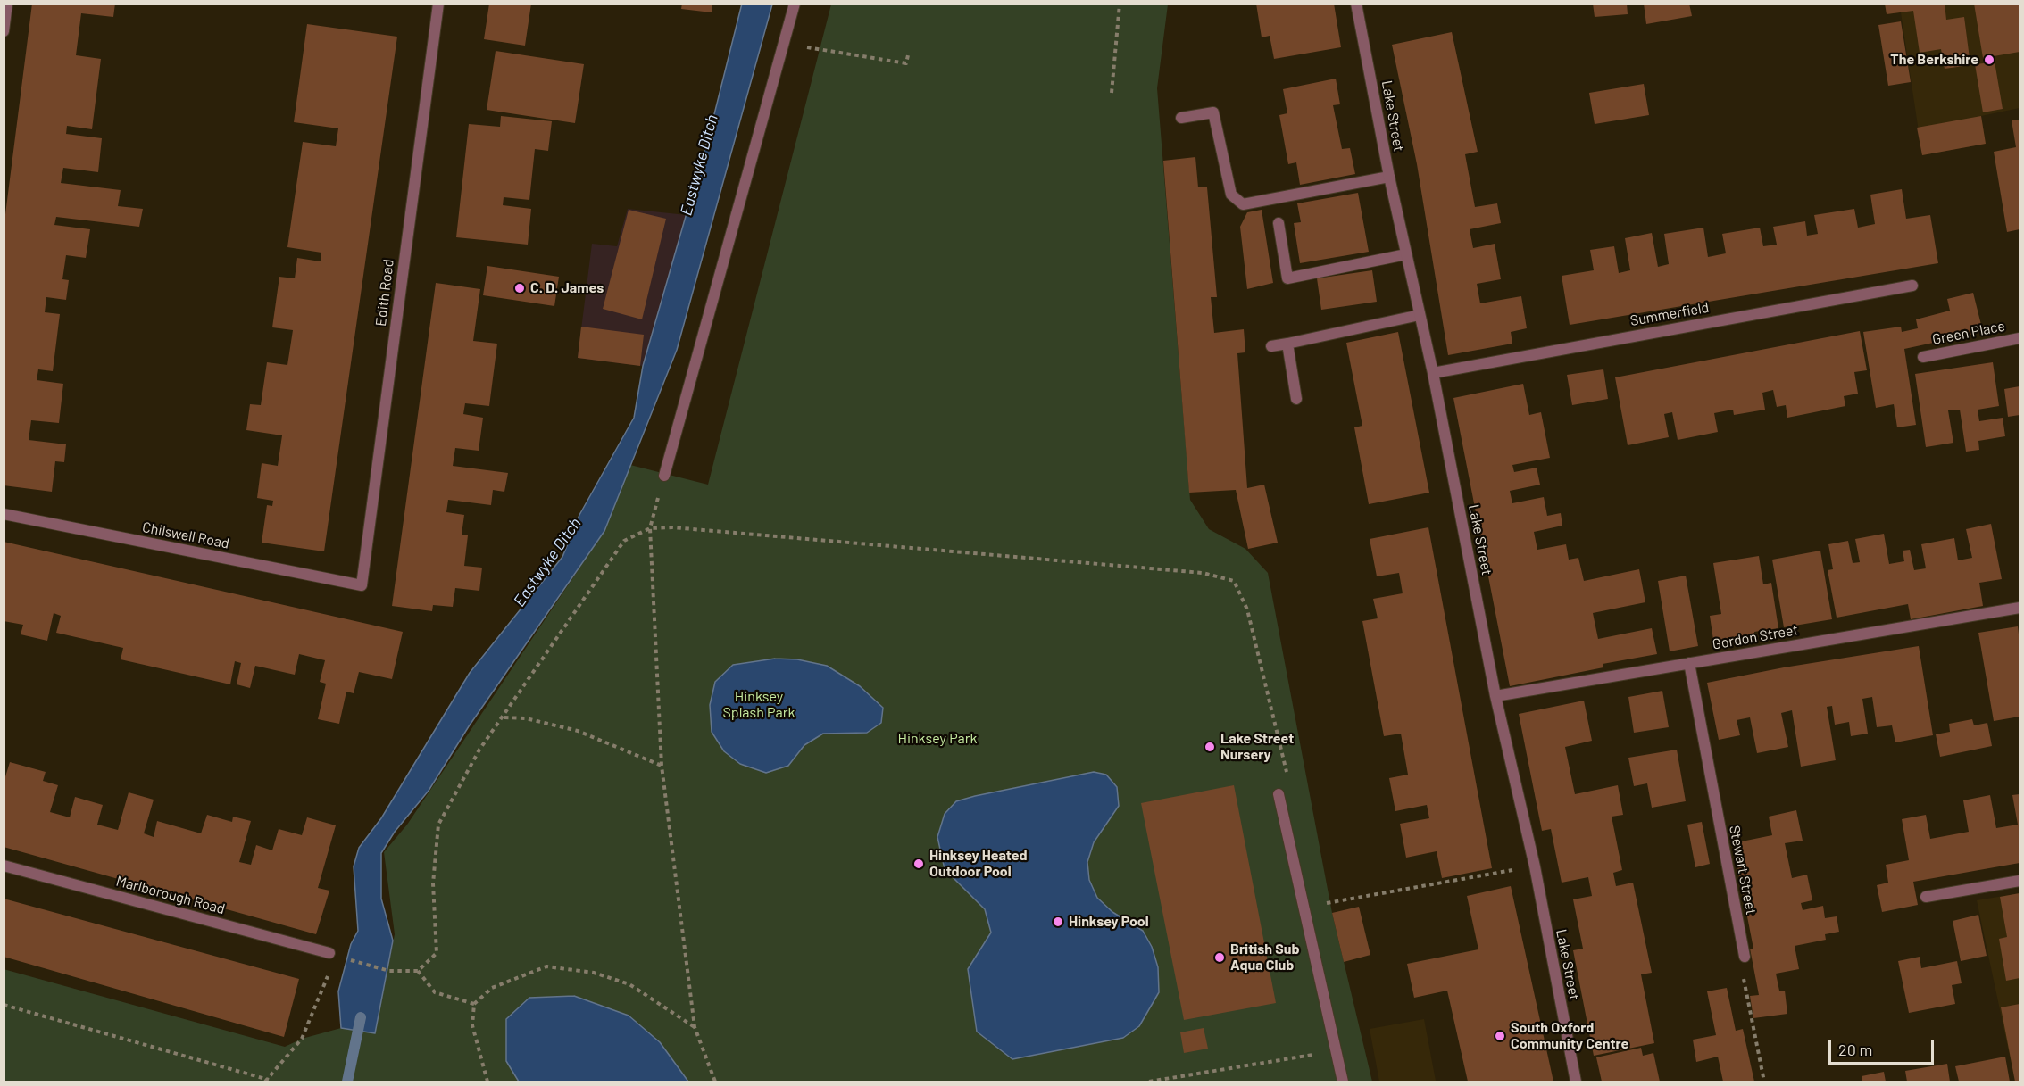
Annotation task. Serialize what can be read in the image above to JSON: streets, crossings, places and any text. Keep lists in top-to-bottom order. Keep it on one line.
{"streets":{"street":["Lake Street","Edith Road","Summerfield","Green Place","Chilswell Road","Gordon Street","Stewart Street","Marlborough Road"]},"crossings":[["Lake Street","Summerfield"],["Lake Street","Gordon Street"],["Edith Road","Chilswell Road"],["Gordon Street","Stewart Street"]],"water":["Eastwyke Ditch"],"parks":["Hinksey Splash Park","Hinksey Park"],"places":["The Berkshire","C. D. James","Lake Street Nursery","Hinksey Heated Outdoor Pool","Hinksey Pool","British Sub Aqua Club","South Oxford Community Centre"],"scale_bar":"20 m"}
